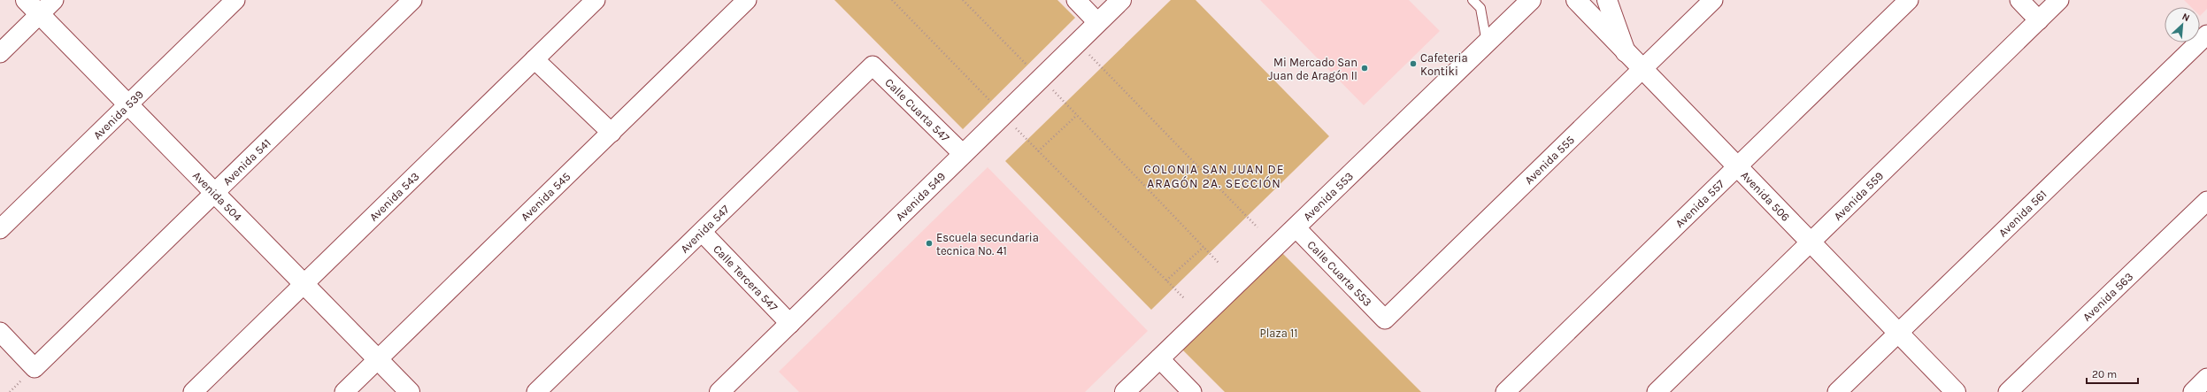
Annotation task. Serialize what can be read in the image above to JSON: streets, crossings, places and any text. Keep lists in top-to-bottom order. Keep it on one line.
{"streets":{"street":["Calle Cuarta 547","Avenida 539","Avenida 555","Avenida 541","Avenida 504","Avenida 549","Avenida 543","Avenida 545","Avenida 553","Avenida 506","Avenida 559","Avenida 557","Avenida 561","Avenida 547","Calle Cuarta 553","Calle Tercera 547","Avenida 563"]},"crossings":[["Calle Cuarta 547","Avenida 549"],["Calle Cuarta 547","Avenida 547"],["Avenida 539","Avenida 504"],["Avenida 555","Avenida 506"],["Avenida 555","Calle Cuarta 553"],["Avenida 541","Avenida 504"],["Avenida 504","Avenida 543"],["Avenida 504","Avenida 545"],["Avenida 549","Calle Tercera 547"],["Avenida 553","Calle Cuarta 553"],["Avenida 506","Avenida 559"],["Avenida 506","Avenida 557"],["Avenida 506","Avenida 561"],["Avenida 547","Calle Tercera 547"]],"districts":["COLONIA SAN JUAN DE ARAGÓN 2A. SECCIÓN"],"parks":["Plaza 11"],"places":["Cafeteria Kontiki","Mi Mercado San Juan de Aragón II","Escuela secundaria tecnica No. 41"],"scale_bar":"20 m","north":"top right"}
